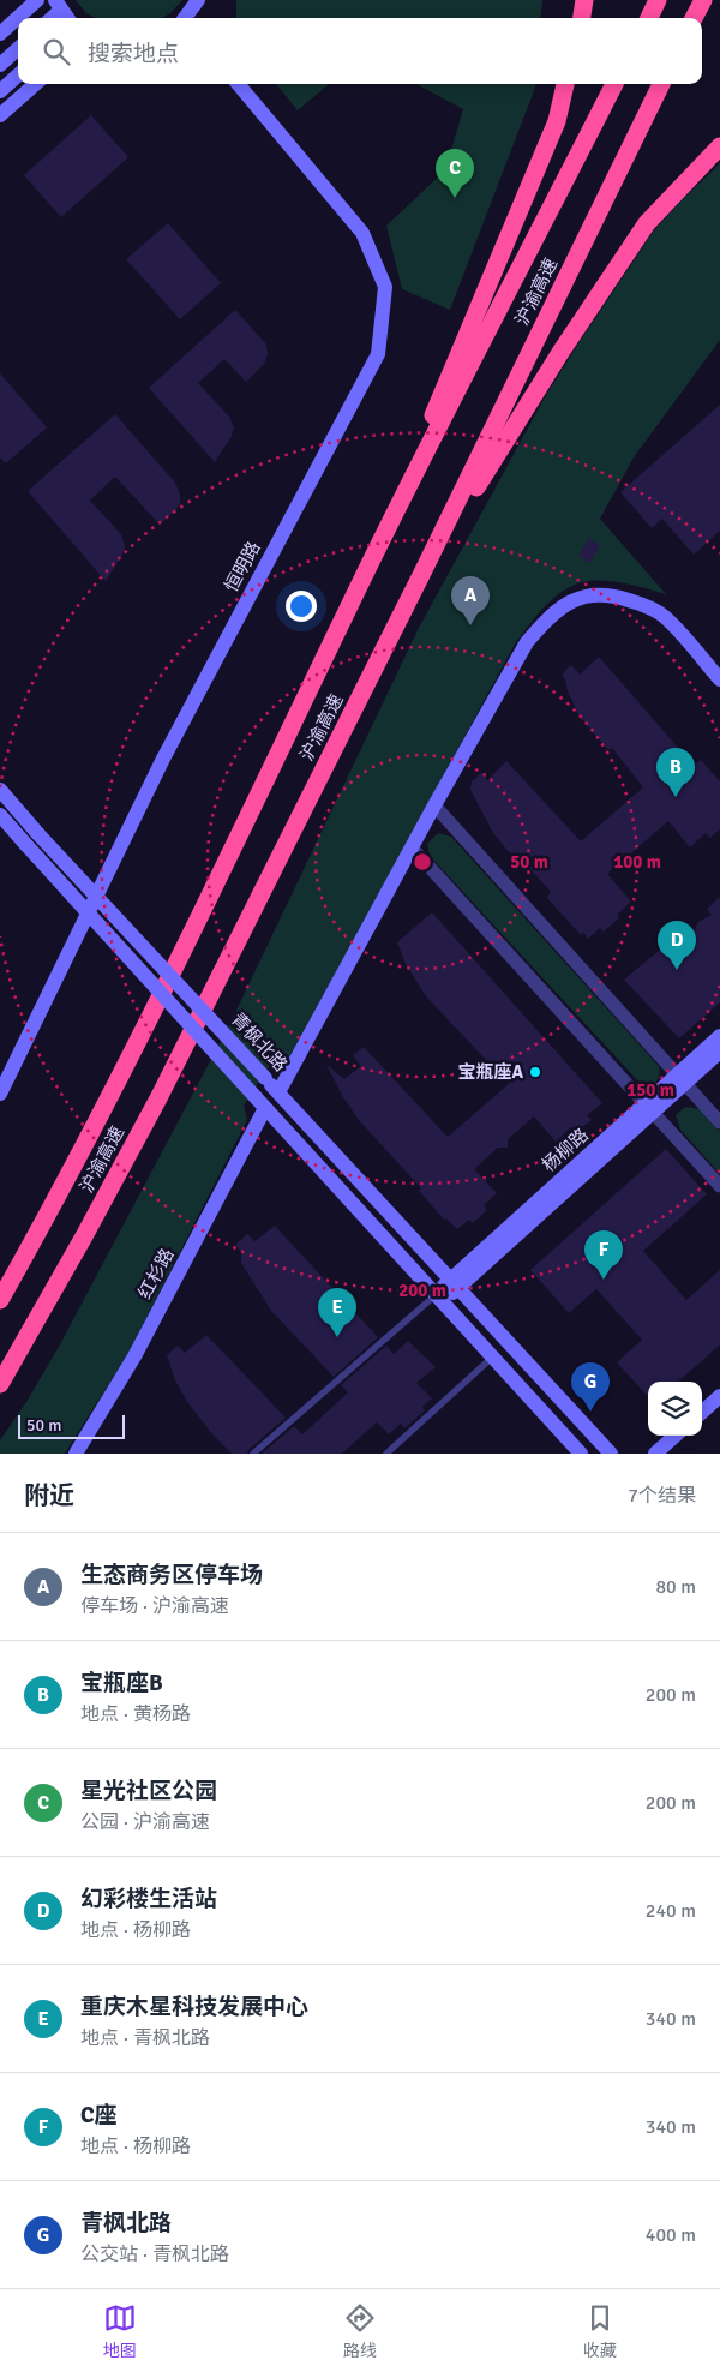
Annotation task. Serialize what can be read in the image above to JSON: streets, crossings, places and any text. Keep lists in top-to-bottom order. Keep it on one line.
{"streets":{"highway":["沪渝高速"],"street":["恒明路","青枫北路","杨柳路","红杉路"]},"crossings":[["青枫北路","杨柳路"]],"places":["宝瓶座A"],"scale_bar":"50 m","page":{"search":"搜索地点","pins":["C","A","B","D","F","E","G"],"scale":"50 m","heading":["附近","7个结果"],"list":[{"mark":"A","name":"生态商务区停车场","note":"停车场 · 沪渝高速","value":"80 m"},{"mark":"B","name":"宝瓶座B","note":"地点 · 黄杨路","value":"200 m"},{"mark":"C","name":"星光社区公园","note":"公园 · 沪渝高速","value":"200 m"},{"mark":"D","name":"幻彩楼生活站","note":"地点 · 杨柳路","value":"240 m"},{"mark":"E","name":"重庆木星科技发展中心","note":"地点 · 青枫北路","value":"340 m"},{"mark":"F","name":"C座","note":"地点 · 杨柳路","value":"340 m"},{"mark":"G","name":"青枫北路","note":"公交站 · 青枫北路","value":"400 m"}],"nav":["地图","路线","收藏"]},"rings":["50 m","100 m","150 m","200 m"]}
